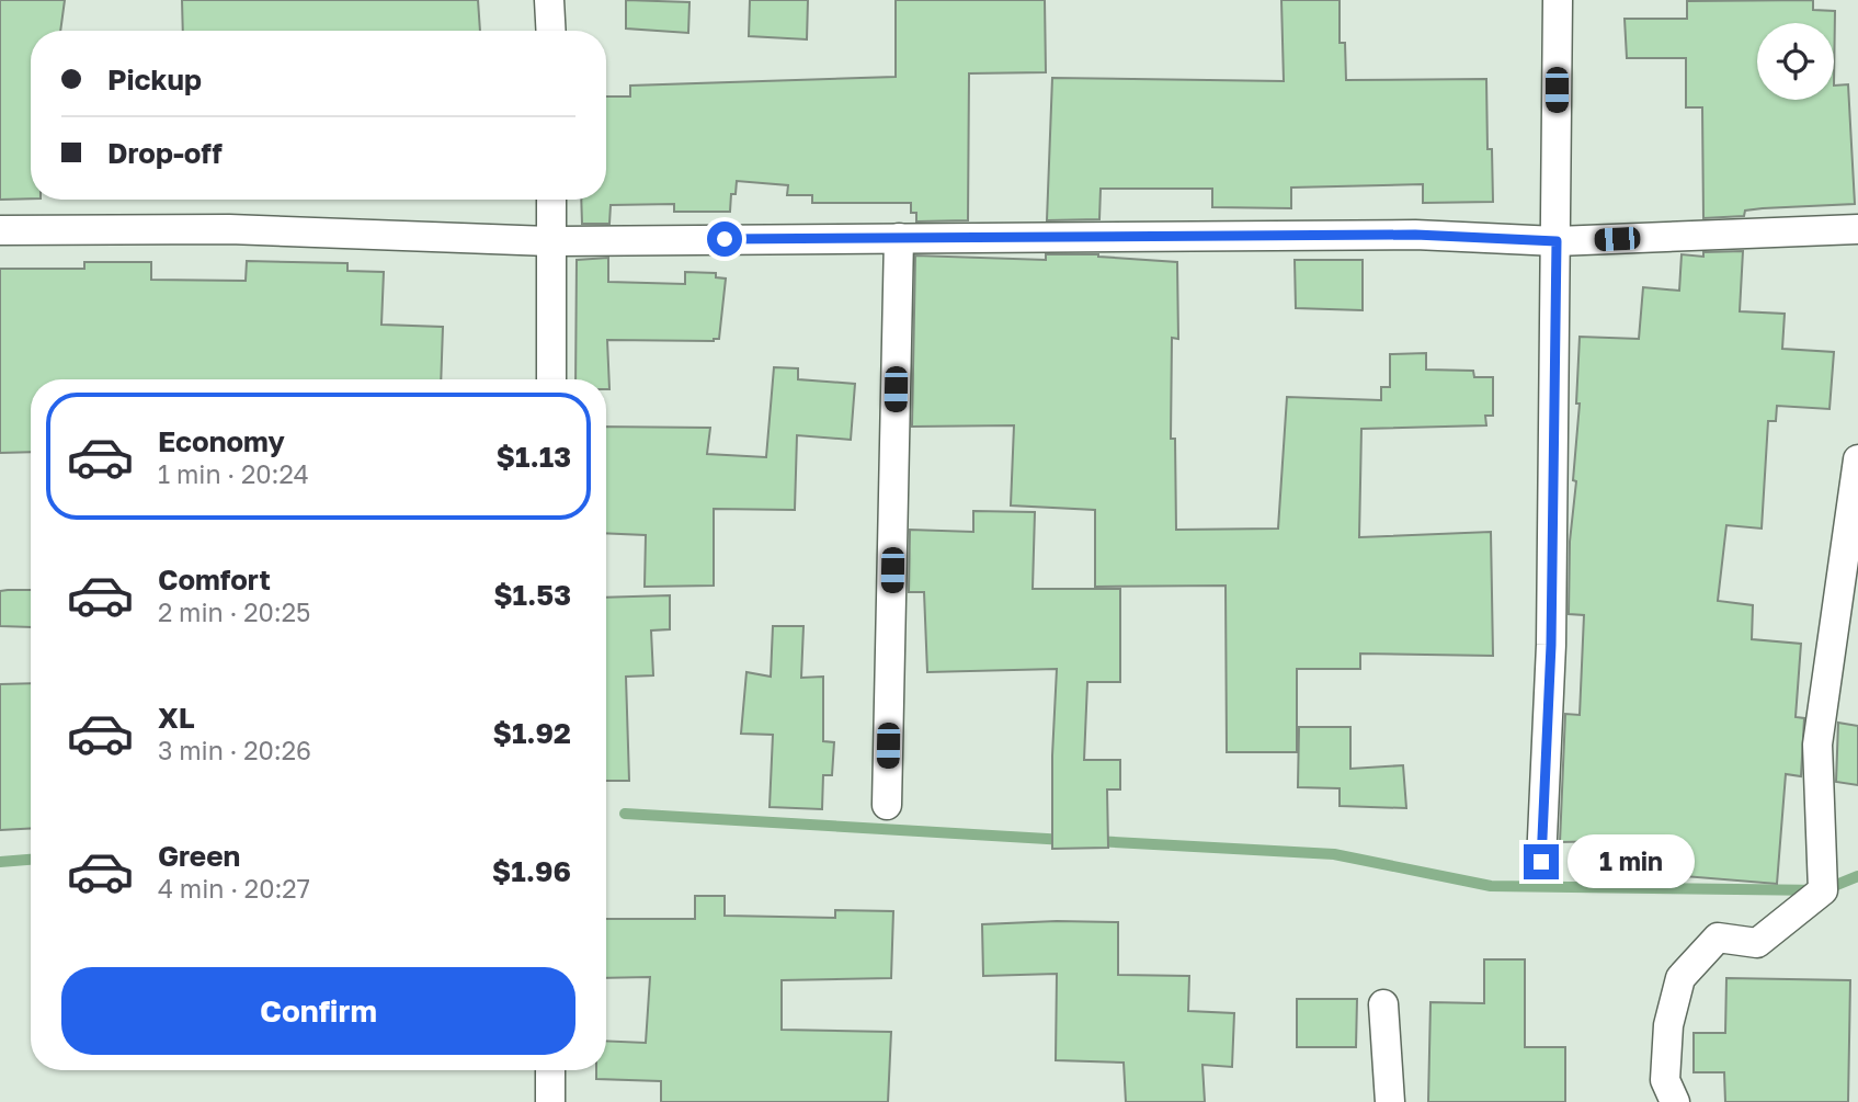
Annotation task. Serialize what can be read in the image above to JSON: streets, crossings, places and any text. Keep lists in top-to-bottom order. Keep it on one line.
{"page":{"banner":["Pickup","Drop-off"],"list":[{"name":"Economy","note":"1 min · 20:24","value":"$1.13"},{"name":"Comfort","note":"2 min · 20:25","value":"$1.53"},{"name":"XL","note":"3 min · 20:26","value":"$1.92"},{"name":"Green","note":"4 min · 20:27","value":"$1.96"}],"bubble":"1 min","buttons":"Confirm"}}
